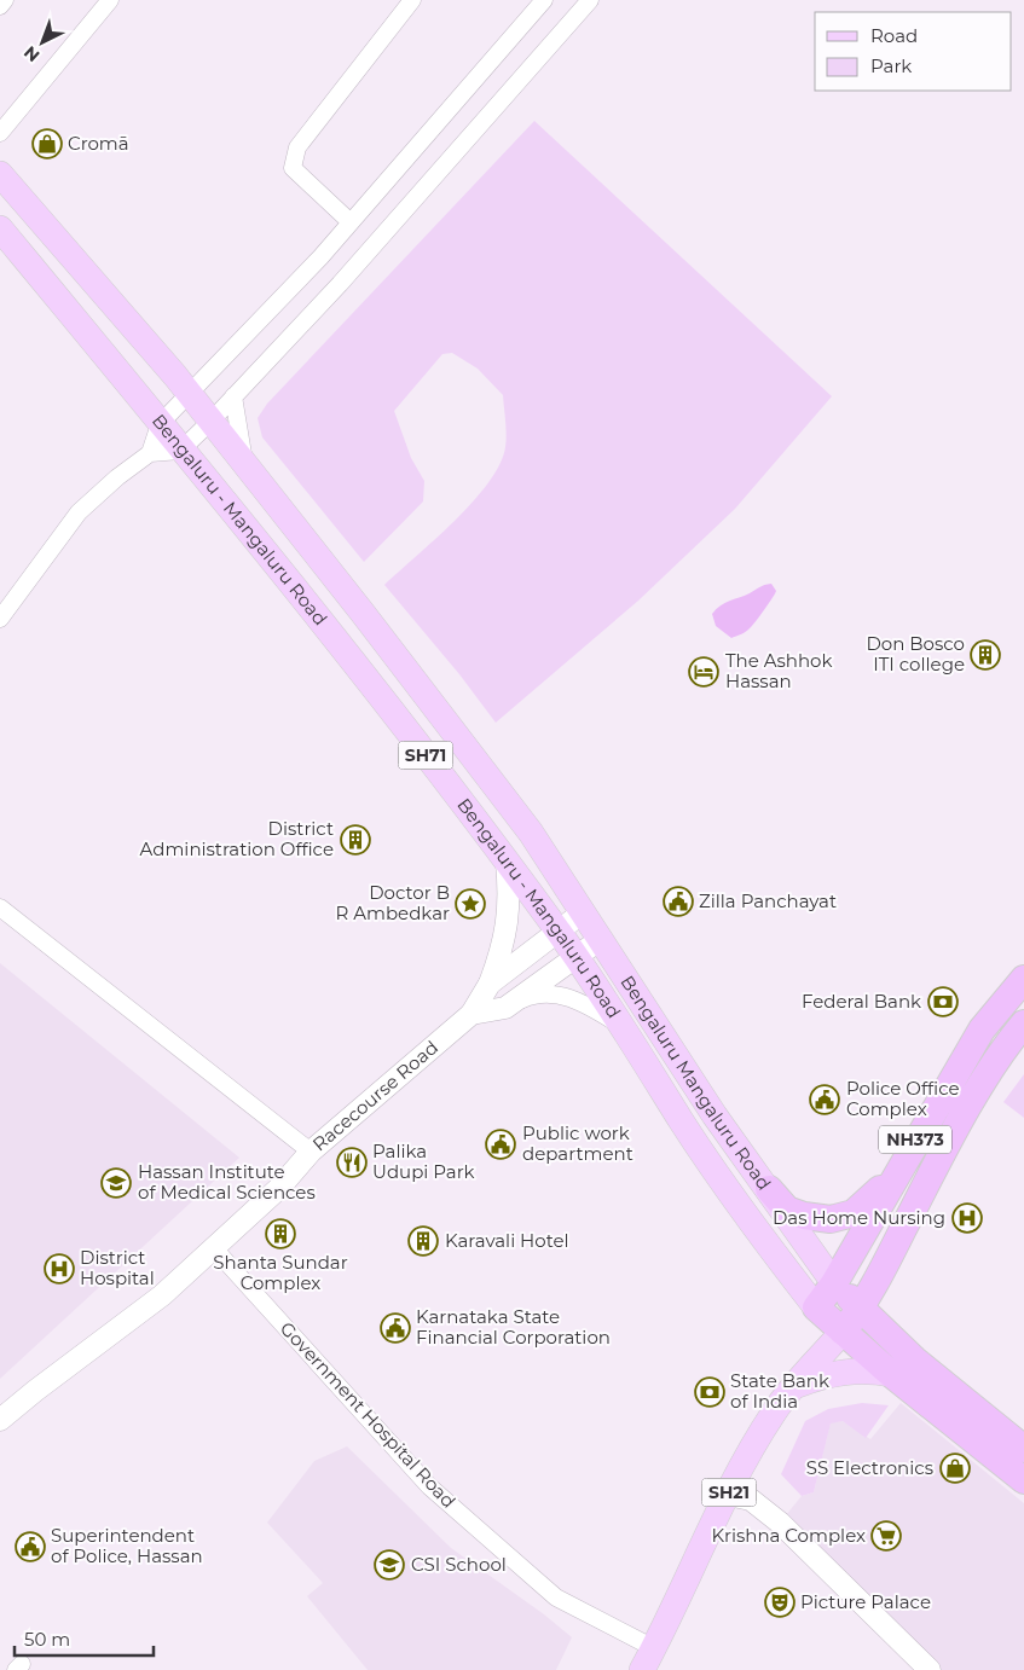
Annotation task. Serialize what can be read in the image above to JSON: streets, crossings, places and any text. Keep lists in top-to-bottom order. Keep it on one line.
{"streets":{"highway":["Bengaluru - Mangaluru Road","SH71","NH373"],"main road":["Bengaluru Mangaluru Road","SH21"],"street":["Racecourse Road","Government Hospital Road"]},"crossings":[["Bengaluru - Mangaluru Road","Bengaluru Mangaluru Road"],["Bengaluru - Mangaluru Road","NH373"],["Bengaluru - Mangaluru Road","SH21"],["SH71","Bengaluru Mangaluru Road"],["SH71","NH373"],["Bengaluru Mangaluru Road","NH373"],["Racecourse Road","Government Hospital Road"],["NH373","SH21"],["Government Hospital Road","SH21"]],"places":{"shop":["Cromā","SS Electronics"],"building":["Don Bosco ITI college","District Administration Office","Shanta Sundar Complex","Karavali Hotel"],"hotel":["The Ashhok Hassan"],"public building":["Zilla Panchayat","Police Office Complex","Public work department","Karnataka State Financial Corporation","Superintendent of Police, Hassan"],"place":["Doctor B R Ambedkar"],"bank":["Federal Bank","State Bank of India"],"restaurant":["Palika Udupi Park"],"school or university":["Hassan Institute of Medical Sciences","CSI School"],"hospital":["Das Home Nursing","District Hospital"],"supermarket":["Krishna Complex"],"theatre":["Picture Palace"]},"legend":["Road","Park"],"scale_bar":"50 m","north":"bottom left"}
